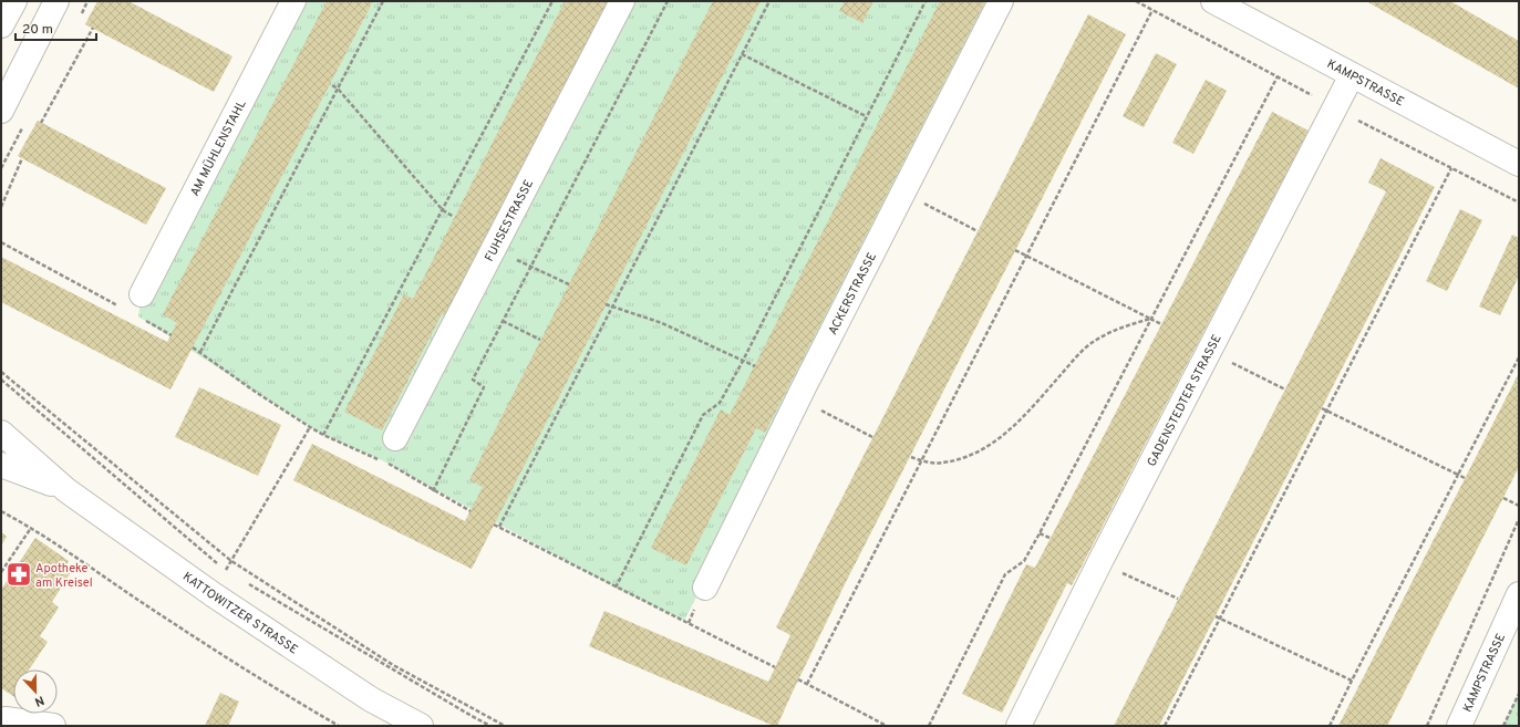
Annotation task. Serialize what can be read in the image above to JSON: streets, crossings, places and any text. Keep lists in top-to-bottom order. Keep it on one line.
{"streets":{"street":["KAMPSTRASSE","AM MÜHLENSTAHL","FUHSESTRASSE","ACKERSTRASSE","GADENSTEDTER STRASSE","KATTOWITZER STRASSE"]},"crossings":[["KAMPSTRASSE","GADENSTEDTER STRASSE"]],"places":{"pharmacy":["Apotheke am Kreisel"]},"scale_bar":"20 m","north":"bottom"}
